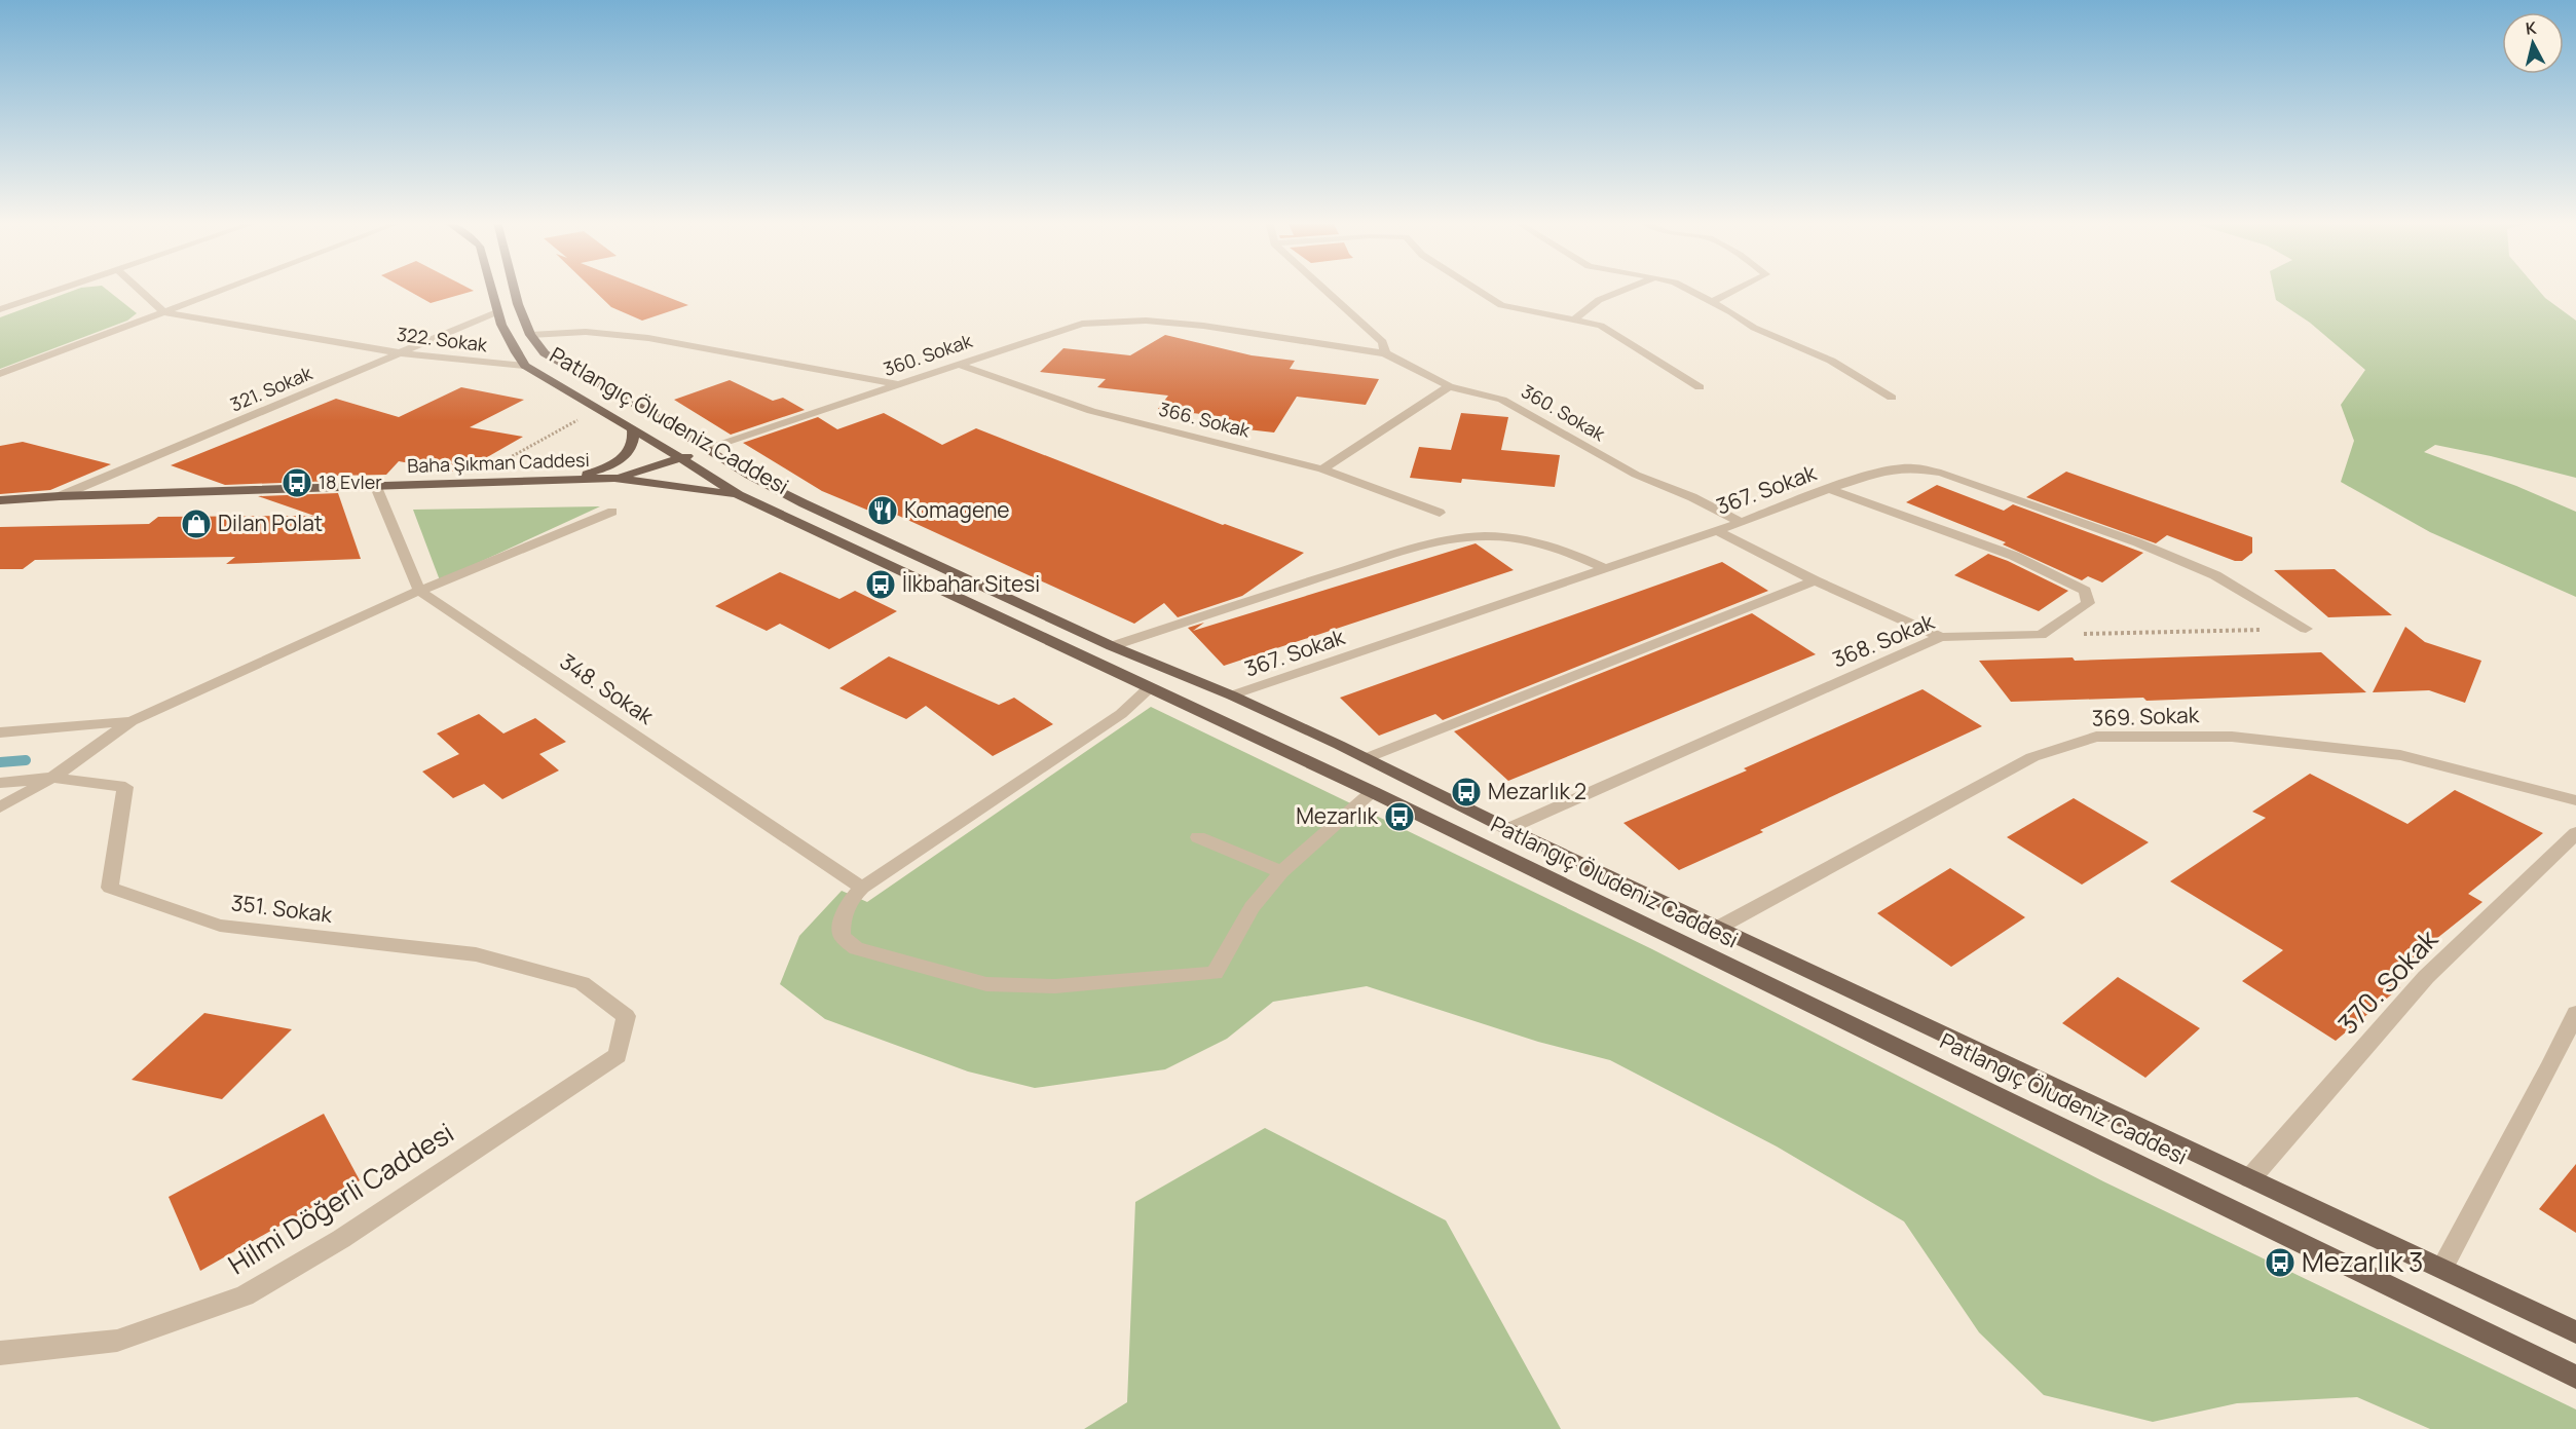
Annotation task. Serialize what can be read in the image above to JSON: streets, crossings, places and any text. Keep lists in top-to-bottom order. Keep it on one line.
{"streets":{"main road":["360. Sokak","Patlangıç Öludeniz Caddesi","Baha Şıkman Caddesi"],"street":["322. Sokak","321. Sokak","366. Sokak","367. Sokak","368. Sokak","348. Sokak","369. Sokak","351. Sokak","370. Sokak","Hilmi Döğerli Caddesi"]},"crossings":[["322. Sokak","321. Sokak"],["322. Sokak","Patlangıç Öludeniz Caddesi"],["360. Sokak","366. Sokak"],["360. Sokak","Patlangıç Öludeniz Caddesi"],["360. Sokak","Baha Şıkman Caddesi"],["360. Sokak","367. Sokak"],["321. Sokak","Patlangıç Öludeniz Caddesi"],["321. Sokak","Baha Şıkman Caddesi"],["Patlangıç Öludeniz Caddesi","Baha Şıkman Caddesi"],["Patlangıç Öludeniz Caddesi","367. Sokak"],["Patlangıç Öludeniz Caddesi","368. Sokak"],["Patlangıç Öludeniz Caddesi","369. Sokak"],["Patlangıç Öludeniz Caddesi","370. Sokak"],["351. Sokak","Hilmi Döğerli Caddesi"]],"places":{"bus stop":["18 Evler","İlkbahar Sitesi","Mezarlık 2","Mezarlık","Mezarlık 3"],"restaurant":["Komagene"],"shop":["Dilan Polat"]},"north":"top"}
